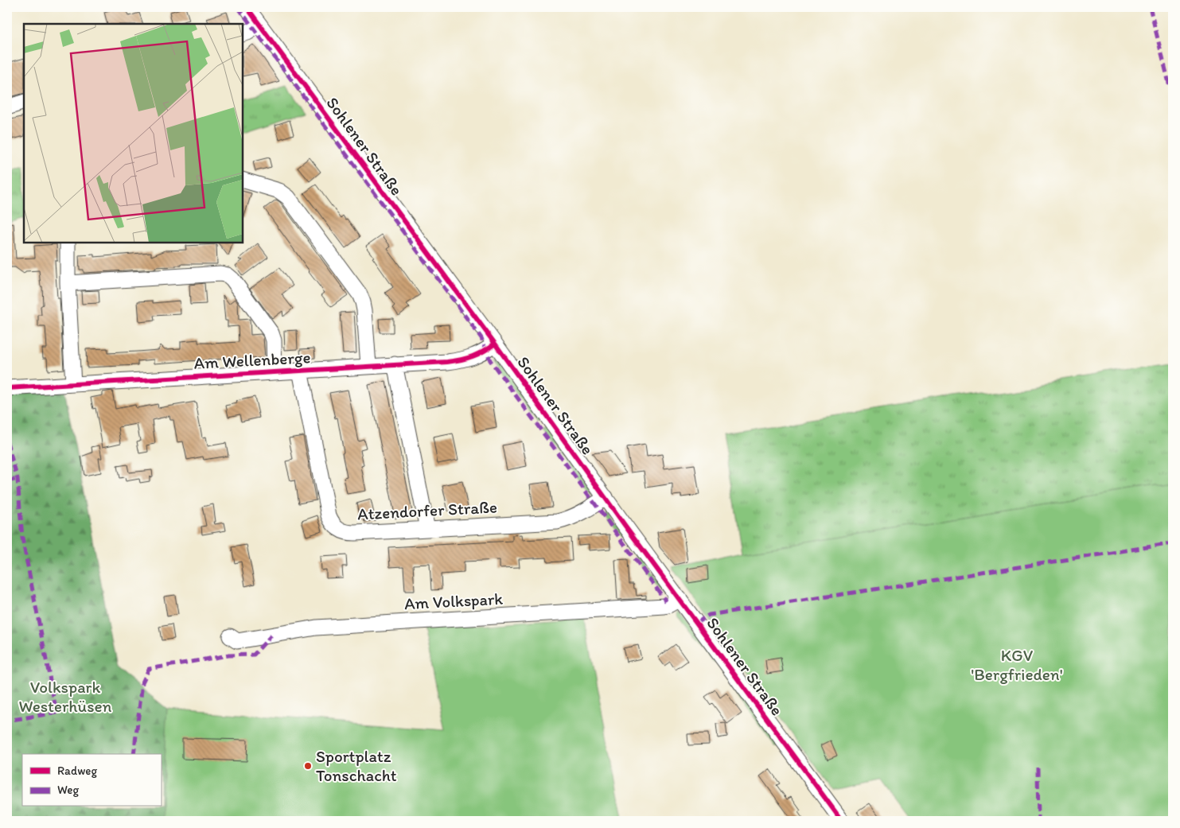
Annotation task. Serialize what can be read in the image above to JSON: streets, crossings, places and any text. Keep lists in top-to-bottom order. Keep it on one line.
{"streets":{"street":["Sohlener Straße","Am Wellenberge","Atzendorfer Straße","Am Volkspark"]},"crossings":[["Sohlener Straße","Am Wellenberge"],["Sohlener Straße","Atzendorfer Straße"],["Sohlener Straße","Am Volkspark"],["Am Wellenberge","Atzendorfer Straße"]],"parks":["KGV 'Bergfrieden'","Volkspark Westerhüsen"],"places":["Sportplatz Tonschacht"],"legend":["Radweg","Weg"]}
